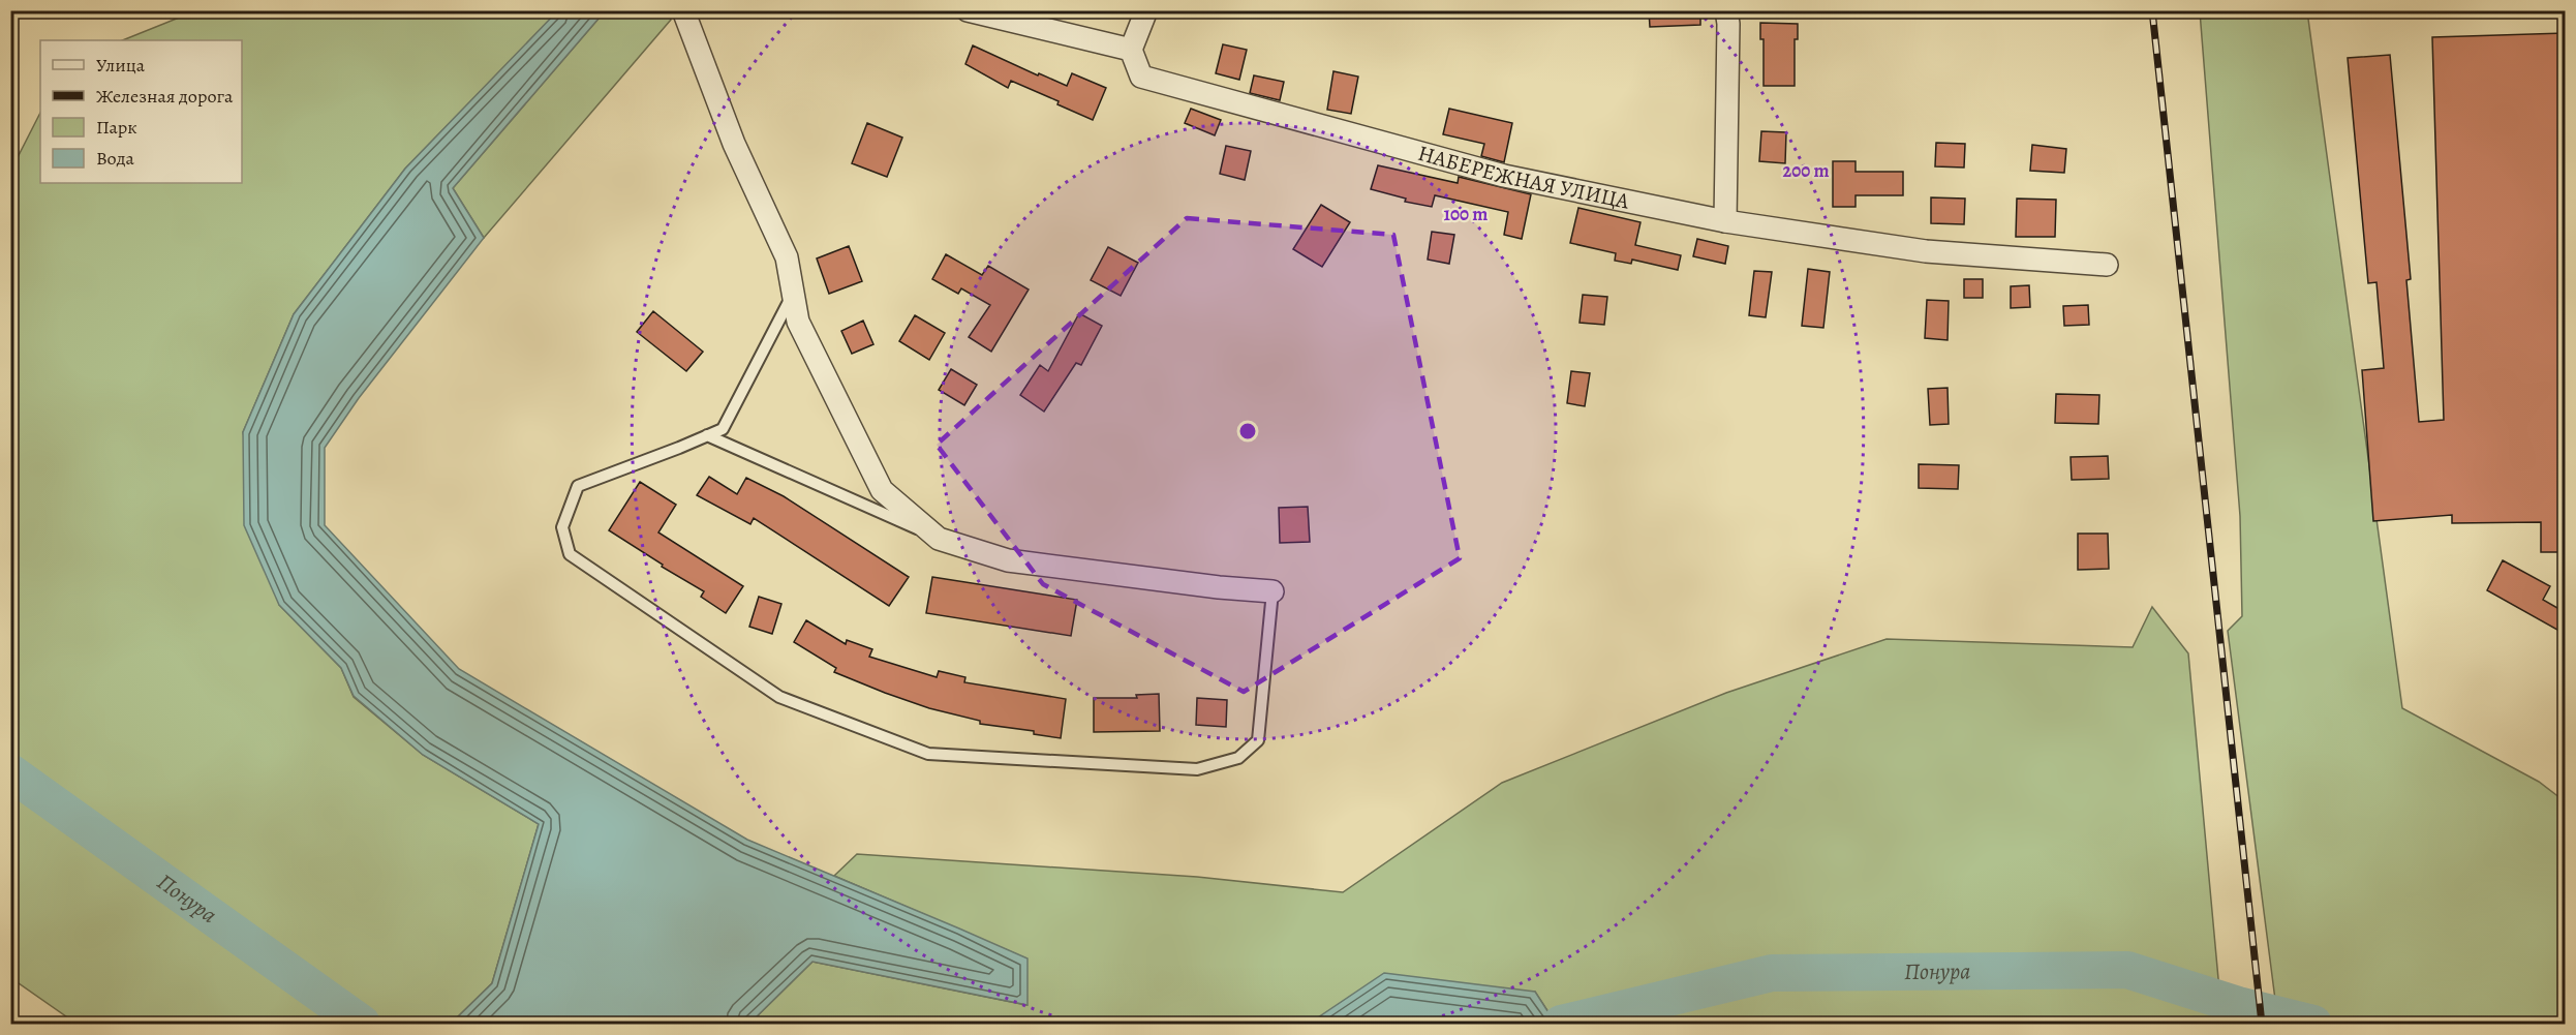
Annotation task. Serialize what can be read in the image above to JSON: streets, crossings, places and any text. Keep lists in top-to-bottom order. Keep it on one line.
{"streets":{"street":["НАБЕРЕЖНАЯ УЛИЦА"]},"water":["Понура"],"legend":["Улица","Железная дорога","Парк","Вода"],"rings":["200 m","100 m"]}
